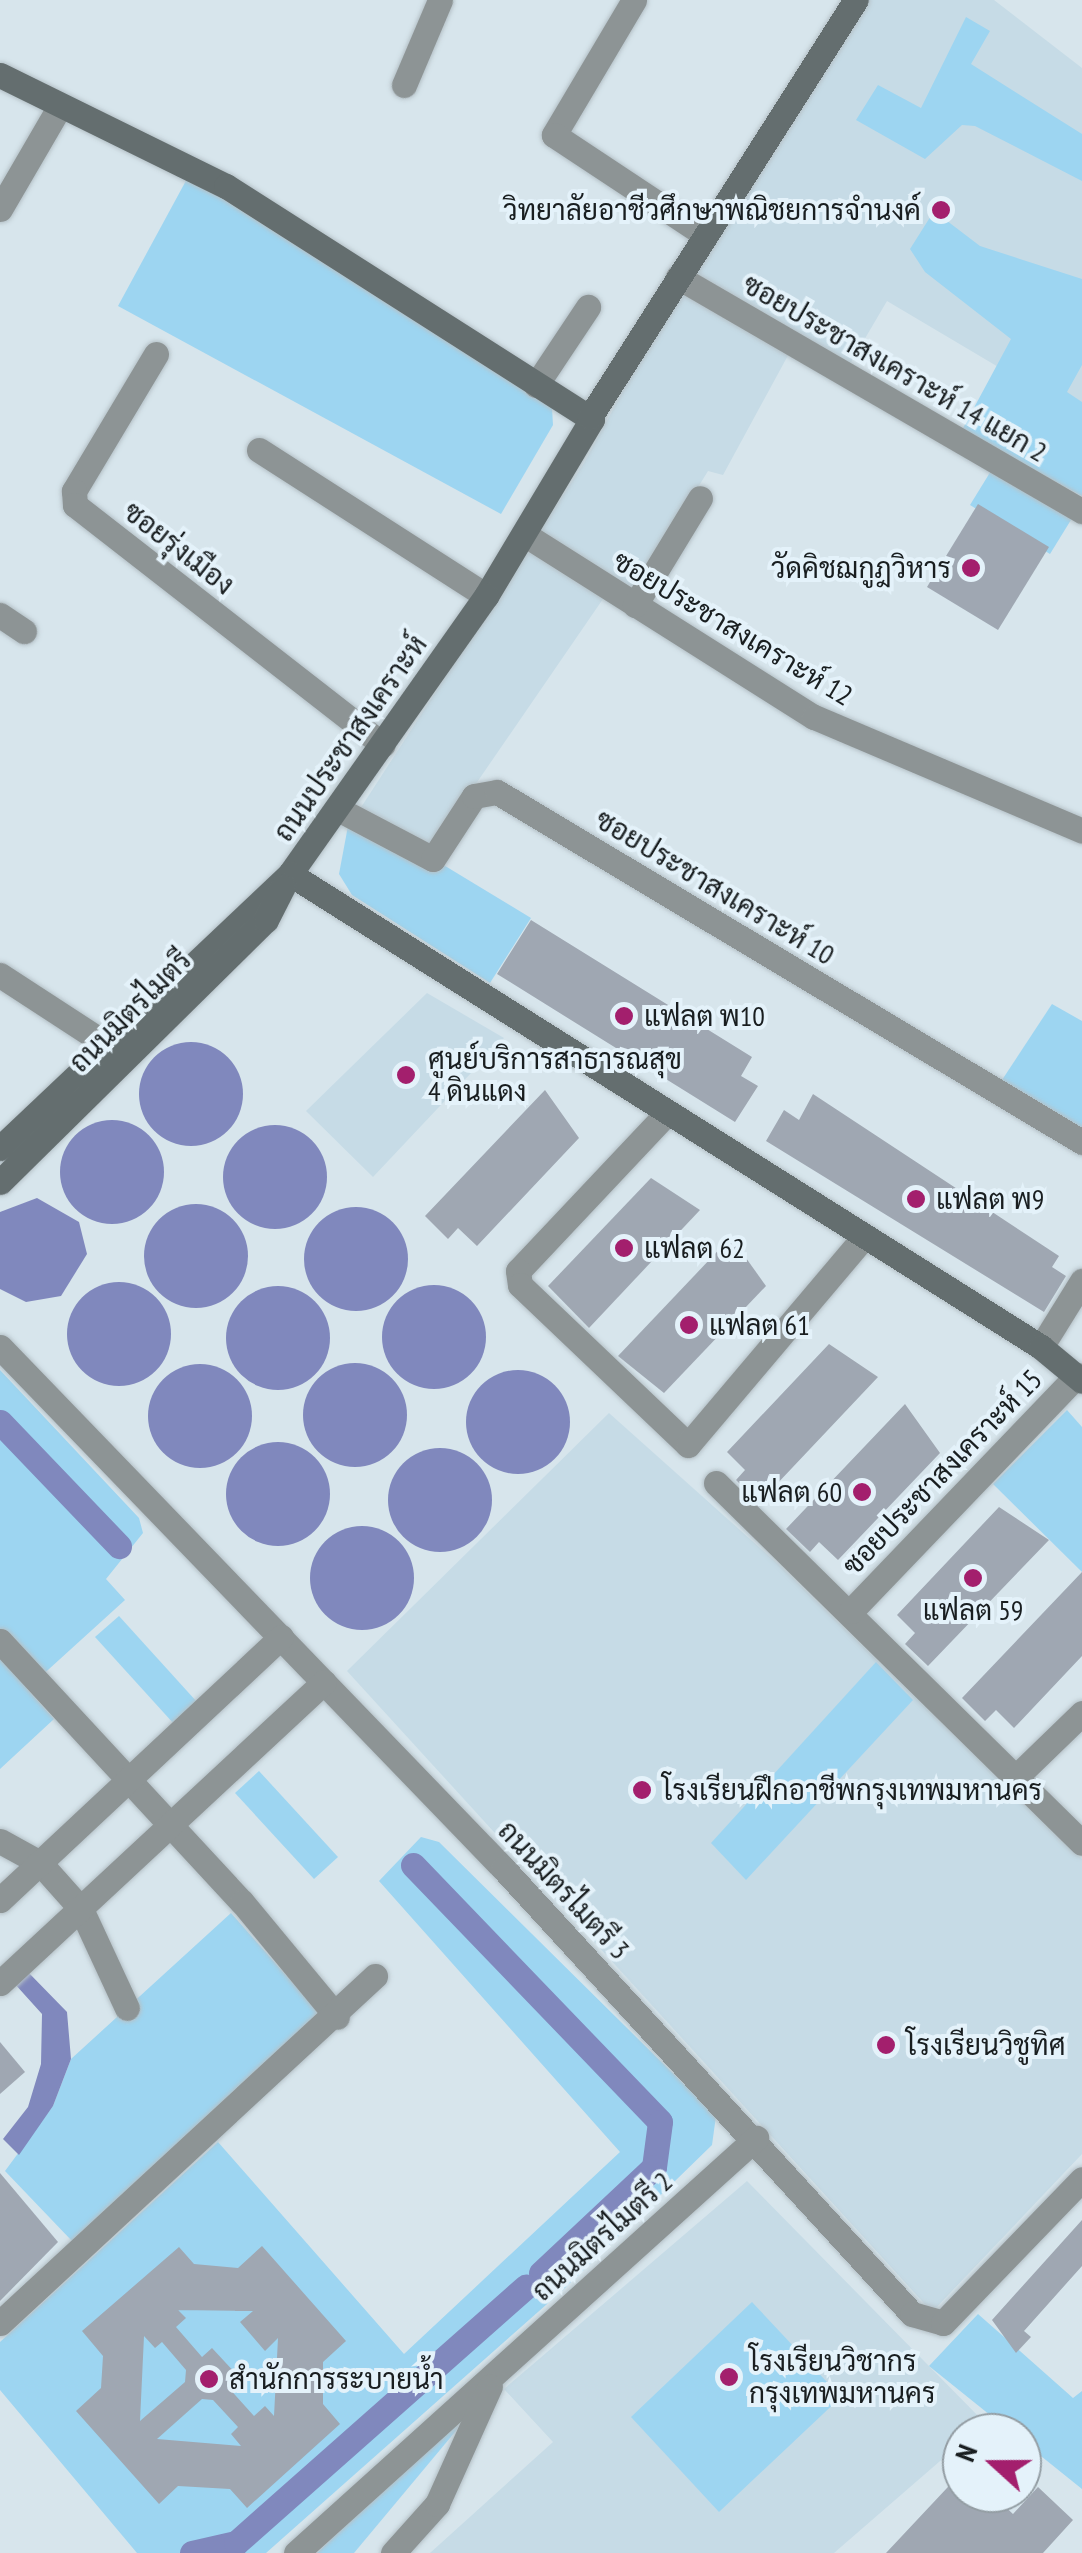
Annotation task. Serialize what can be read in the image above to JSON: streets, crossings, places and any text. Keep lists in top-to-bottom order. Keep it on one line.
{"streets":{"main road":["ถนนประชาสงเคราะห์","ถนนมิตรไมตรี"],"street":["ซอยประชาสงเคราะห์ 14 แยก 2","ซอยรุ่งเมือง","ซอยประชาสงเคราะห์ 12","ซอยประชาสงเคราะห์ 10","ซอยประชาสงเคราะห์ 15","ถนนมิตรไมตรี 3","ถนนมิตรไมตรี 2"]},"crossings":[["ซอยประชาสงเคราะห์ 14 แยก 2","ถนนประชาสงเคราะห์"],["ซอยรุ่งเมือง","ถนนประชาสงเคราะห์"],["ซอยประชาสงเคราะห์ 12","ถนนประชาสงเคราะห์"],["ถนนประชาสงเคราะห์","ซอยประชาสงเคราะห์ 10"],["ถนนประชาสงเคราะห์","ถนนมิตรไมตรี"],["ถนนประชาสงเคราะห์","ซอยประชาสงเคราะห์ 15"],["ถนนมิตรไมตรี 3","ถนนมิตรไมตรี 2"]],"places":["วิทยาลัยอาชีวศึกษาพณิชยการจำนงค์","วัดคิชฌกูฎวิหาร","แฟลต พ10","ศูนย์บริการสาธารณสุข 4 ดินแดง","แฟลต พ9","แฟลต 62","แฟลต 61","แฟลต 60","แฟลต 59","โรงเรียนฝึกอาชีพกรุงเทพมหานคร","โรงเรียนวิชูทิศ","โรงเรียนวิชากร กรุงเทพมหานคร","สำนักการระบายน้ำ"],"north":"left"}
